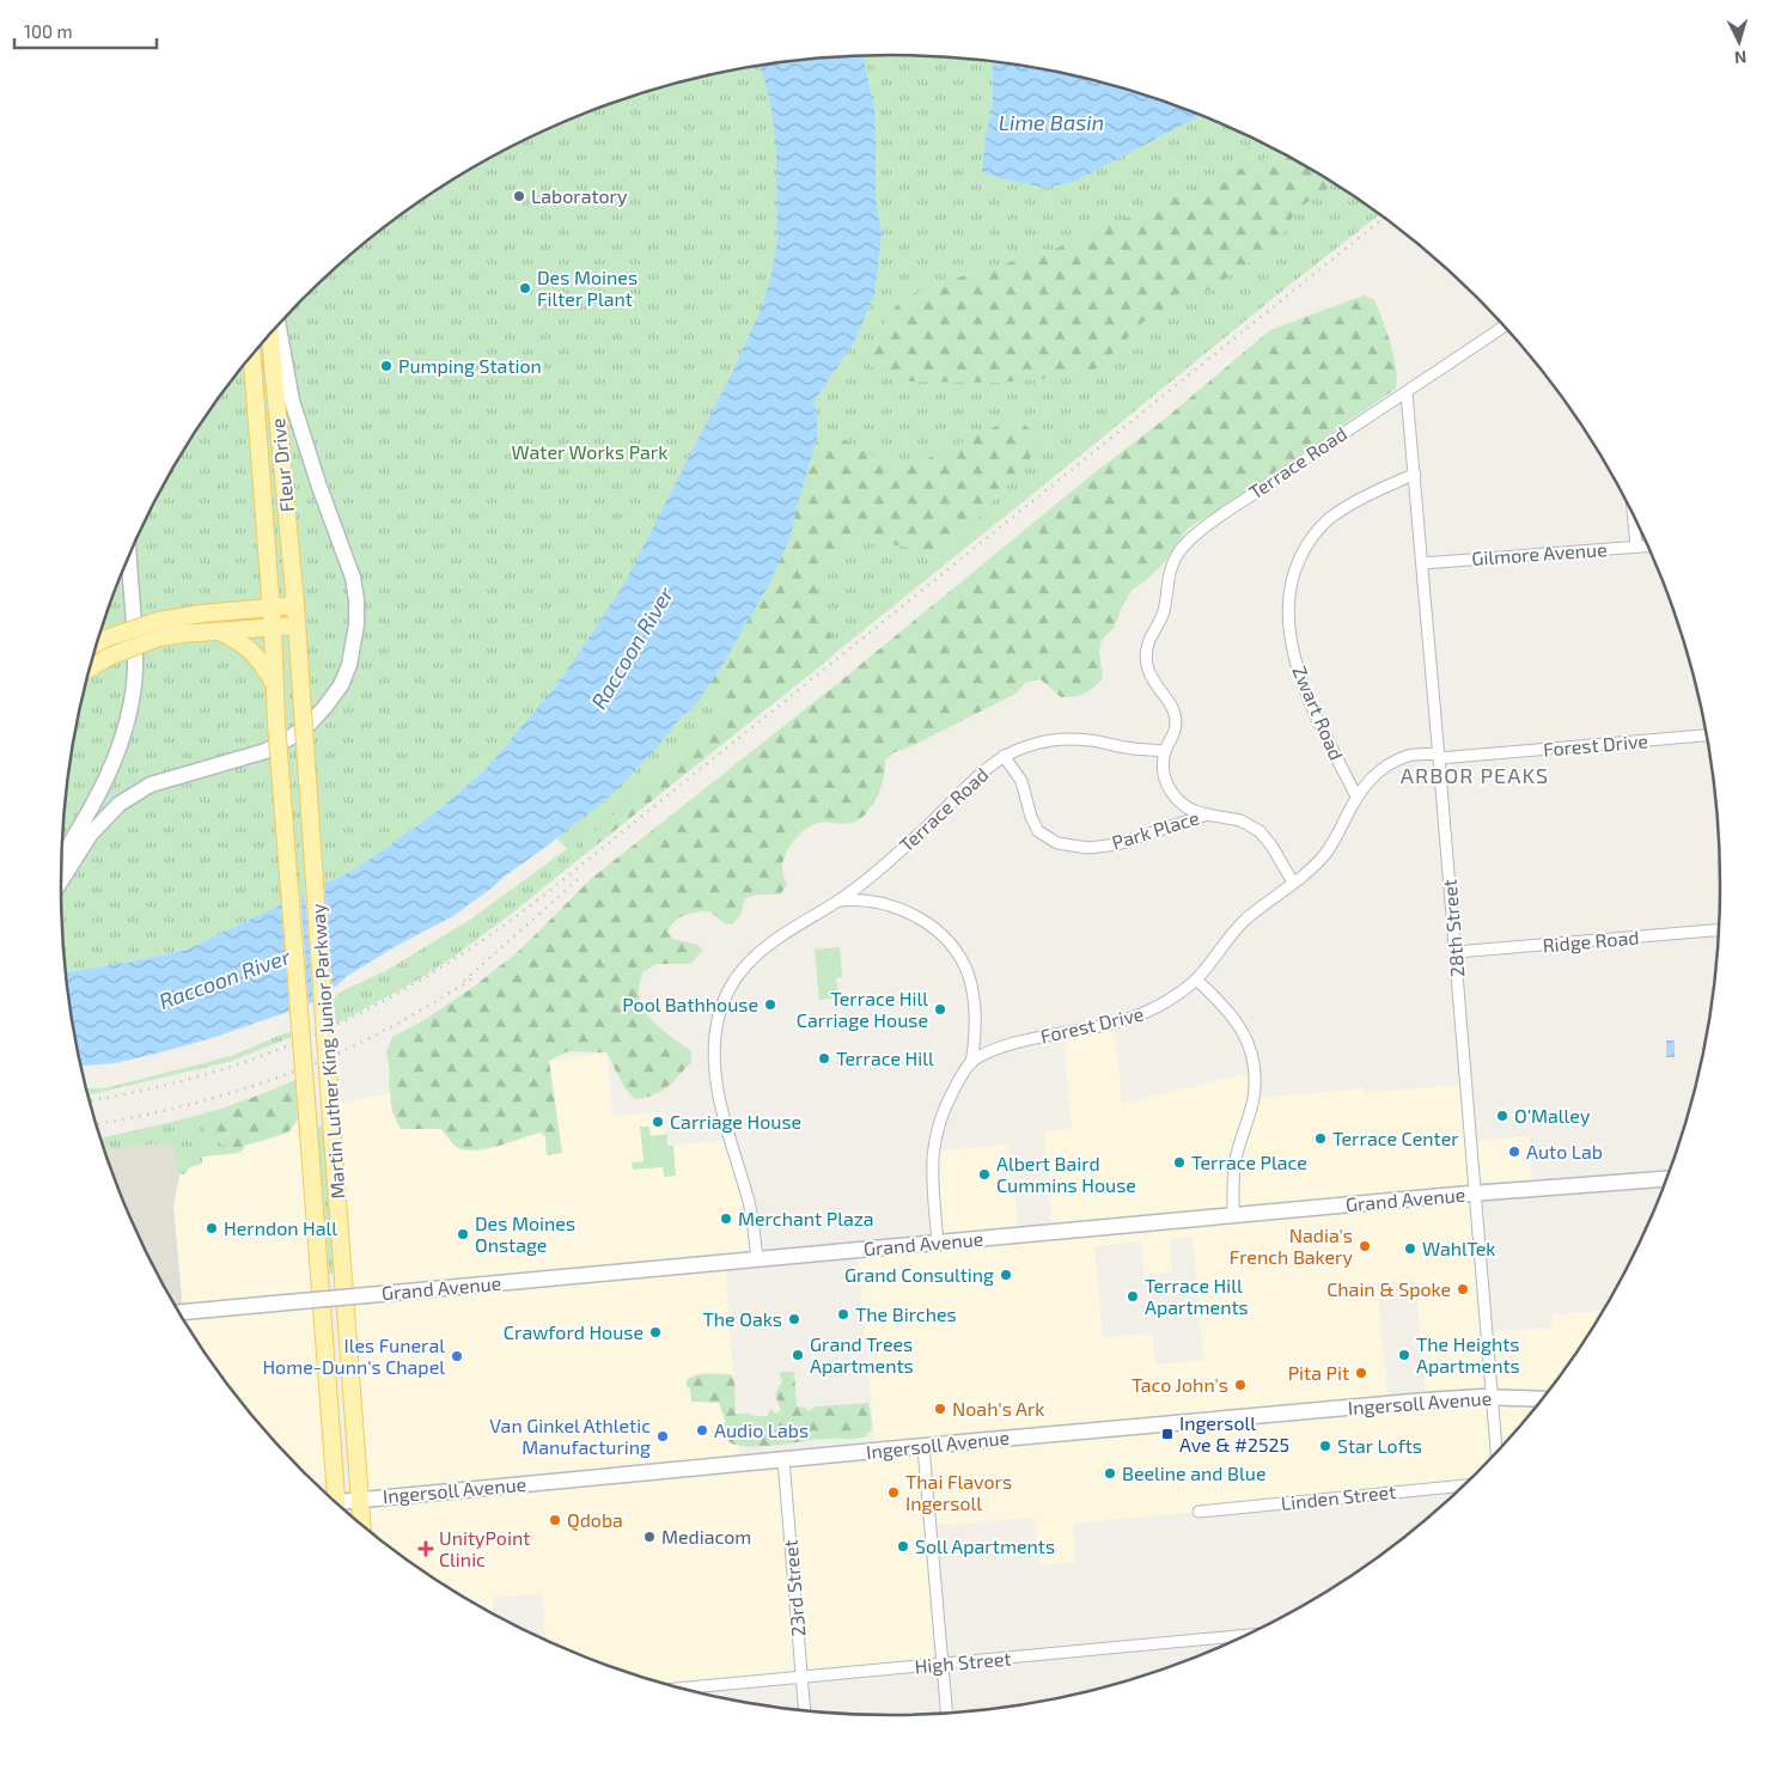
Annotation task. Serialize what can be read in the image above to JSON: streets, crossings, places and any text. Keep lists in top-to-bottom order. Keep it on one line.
{"streets":{"main road":["Fleur Drive","Martin Luther King Junior Parkway","Grand Avenue","Ingersoll Avenue"],"street":["Terrace Road","Gilmore Avenue","Zwart Road","Forest Drive","Park Place","28th Street","Ridge Road","Linden Street","23rd Street","High Street"]},"crossings":[["Terrace Road","Park Place"],["Terrace Road","28th Street"],["Terrace Road","Grand Avenue"],["Fleur Drive","Martin Luther King Junior Parkway"],["Gilmore Avenue","28th Street"],["Zwart Road","Forest Drive"],["Zwart Road","28th Street"],["Forest Drive","Park Place"],["Forest Drive","28th Street"],["28th Street","Ridge Road"],["28th Street","Grand Avenue"],["28th Street","Ingersoll Avenue"],["Martin Luther King Junior Parkway","Ingersoll Avenue"],["Ingersoll Avenue","23rd Street"],["23rd Street","High Street"]],"districts":["ARBOR PEAKS"],"water":["Lime Basin","Raccoon River"],"parks":["Water Works Park"],"places":{"other":["Laboratory","Des Moines Filter Plant","Pumping Station","Pool Bathhouse","Terrace Hill Carriage House","Terrace Hill","O'Malley","Carriage House","Terrace Center","Auto Lab","Terrace Place","Albert Baird Cummins House","Merchant Plaza","Herndon Hall","Des Moines Onstage","Nadia's French Bakery","WahlTek","Grand Consulting","Chain & Spoke","Terrace Hill Apartments","The Birches","The Oaks","Crawford House","Grand Trees Apartments","The Heights Apartments","Iles Funeral Home-Dunn's Chapel","Pita Pit","Taco John's","Noah's Ark","Audio Labs","Van Ginkel Athletic Manufacturing","Star Lofts","Beeline and Blue","Thai Flavors Ingersoll","Qdoba","Mediacom","Soll Apartments"],"transit":["Ingersoll Ave & #2525"],"health":["UnityPoint Clinic"]},"scale_bar":"100 m","north":"bottom"}
